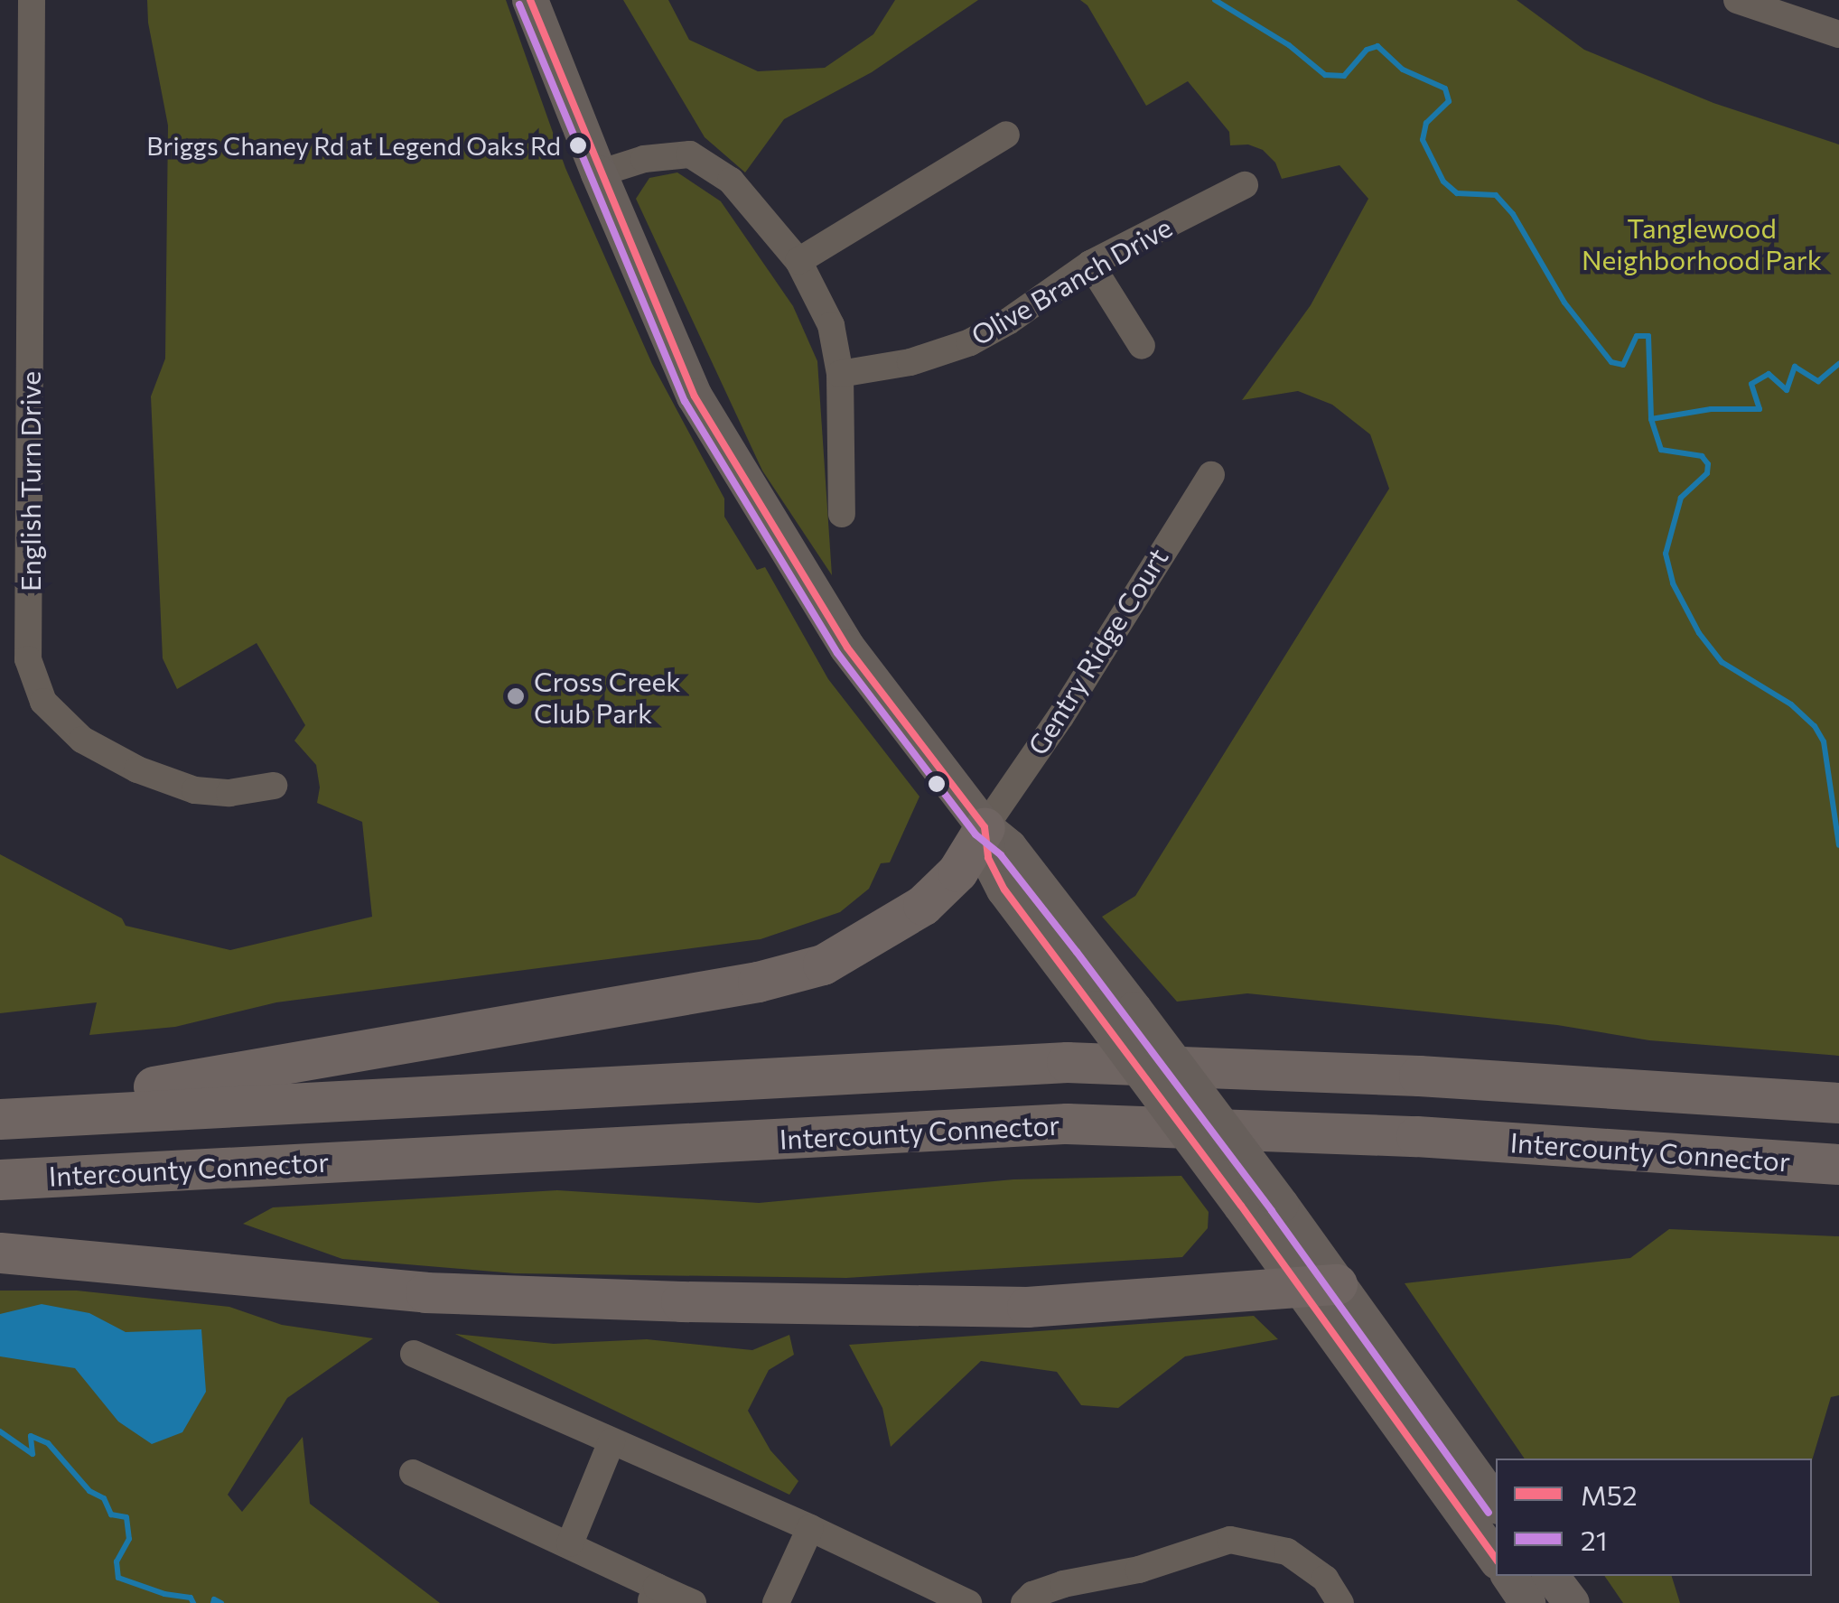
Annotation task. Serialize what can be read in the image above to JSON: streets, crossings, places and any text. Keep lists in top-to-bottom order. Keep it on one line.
{"streets":{"highway":["Intercounty Connector"],"street":["Olive Branch Drive","English Turn Drive","Gentry Ridge Court"]},"parks":["Tanglewood Neighborhood Park"],"places":["Briggs Chaney Rd at Legend Oaks Rd","Cross Creek Club Park"],"lines":["transit line M52","transit line 21"],"legend":["M52","21"]}
